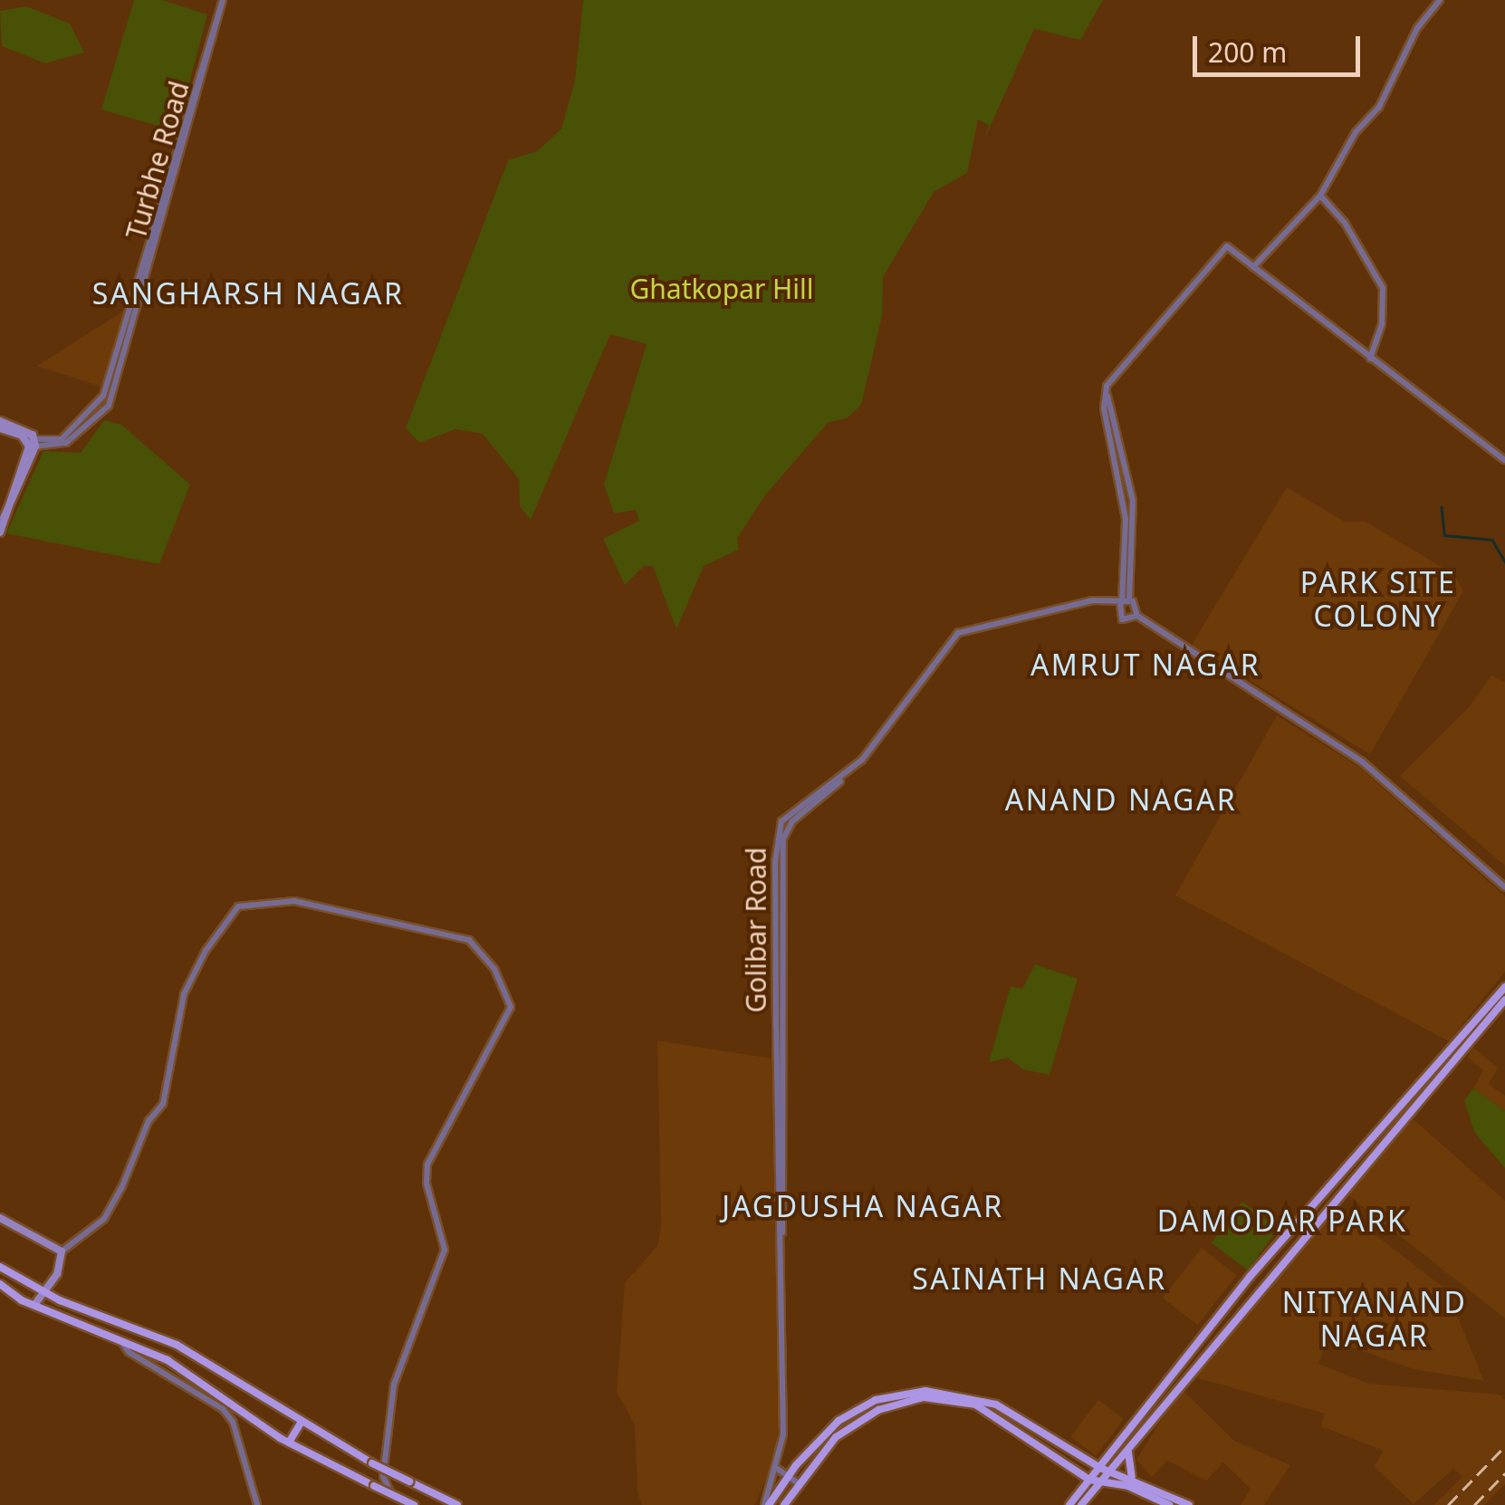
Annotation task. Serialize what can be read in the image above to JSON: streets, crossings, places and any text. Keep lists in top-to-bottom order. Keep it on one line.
{"streets":{"street":["Turbhe Road","Golibar Road"]},"districts":["SANGHARSH NAGAR","PARK SITE COLONY","AMRUT NAGAR","ANAND NAGAR","JAGDUSHA NAGAR","DAMODAR PARK","SAINATH NAGAR","NITYANAND NAGAR"],"parks":["Ghatkopar Hill"],"scale_bar":"200 m"}
